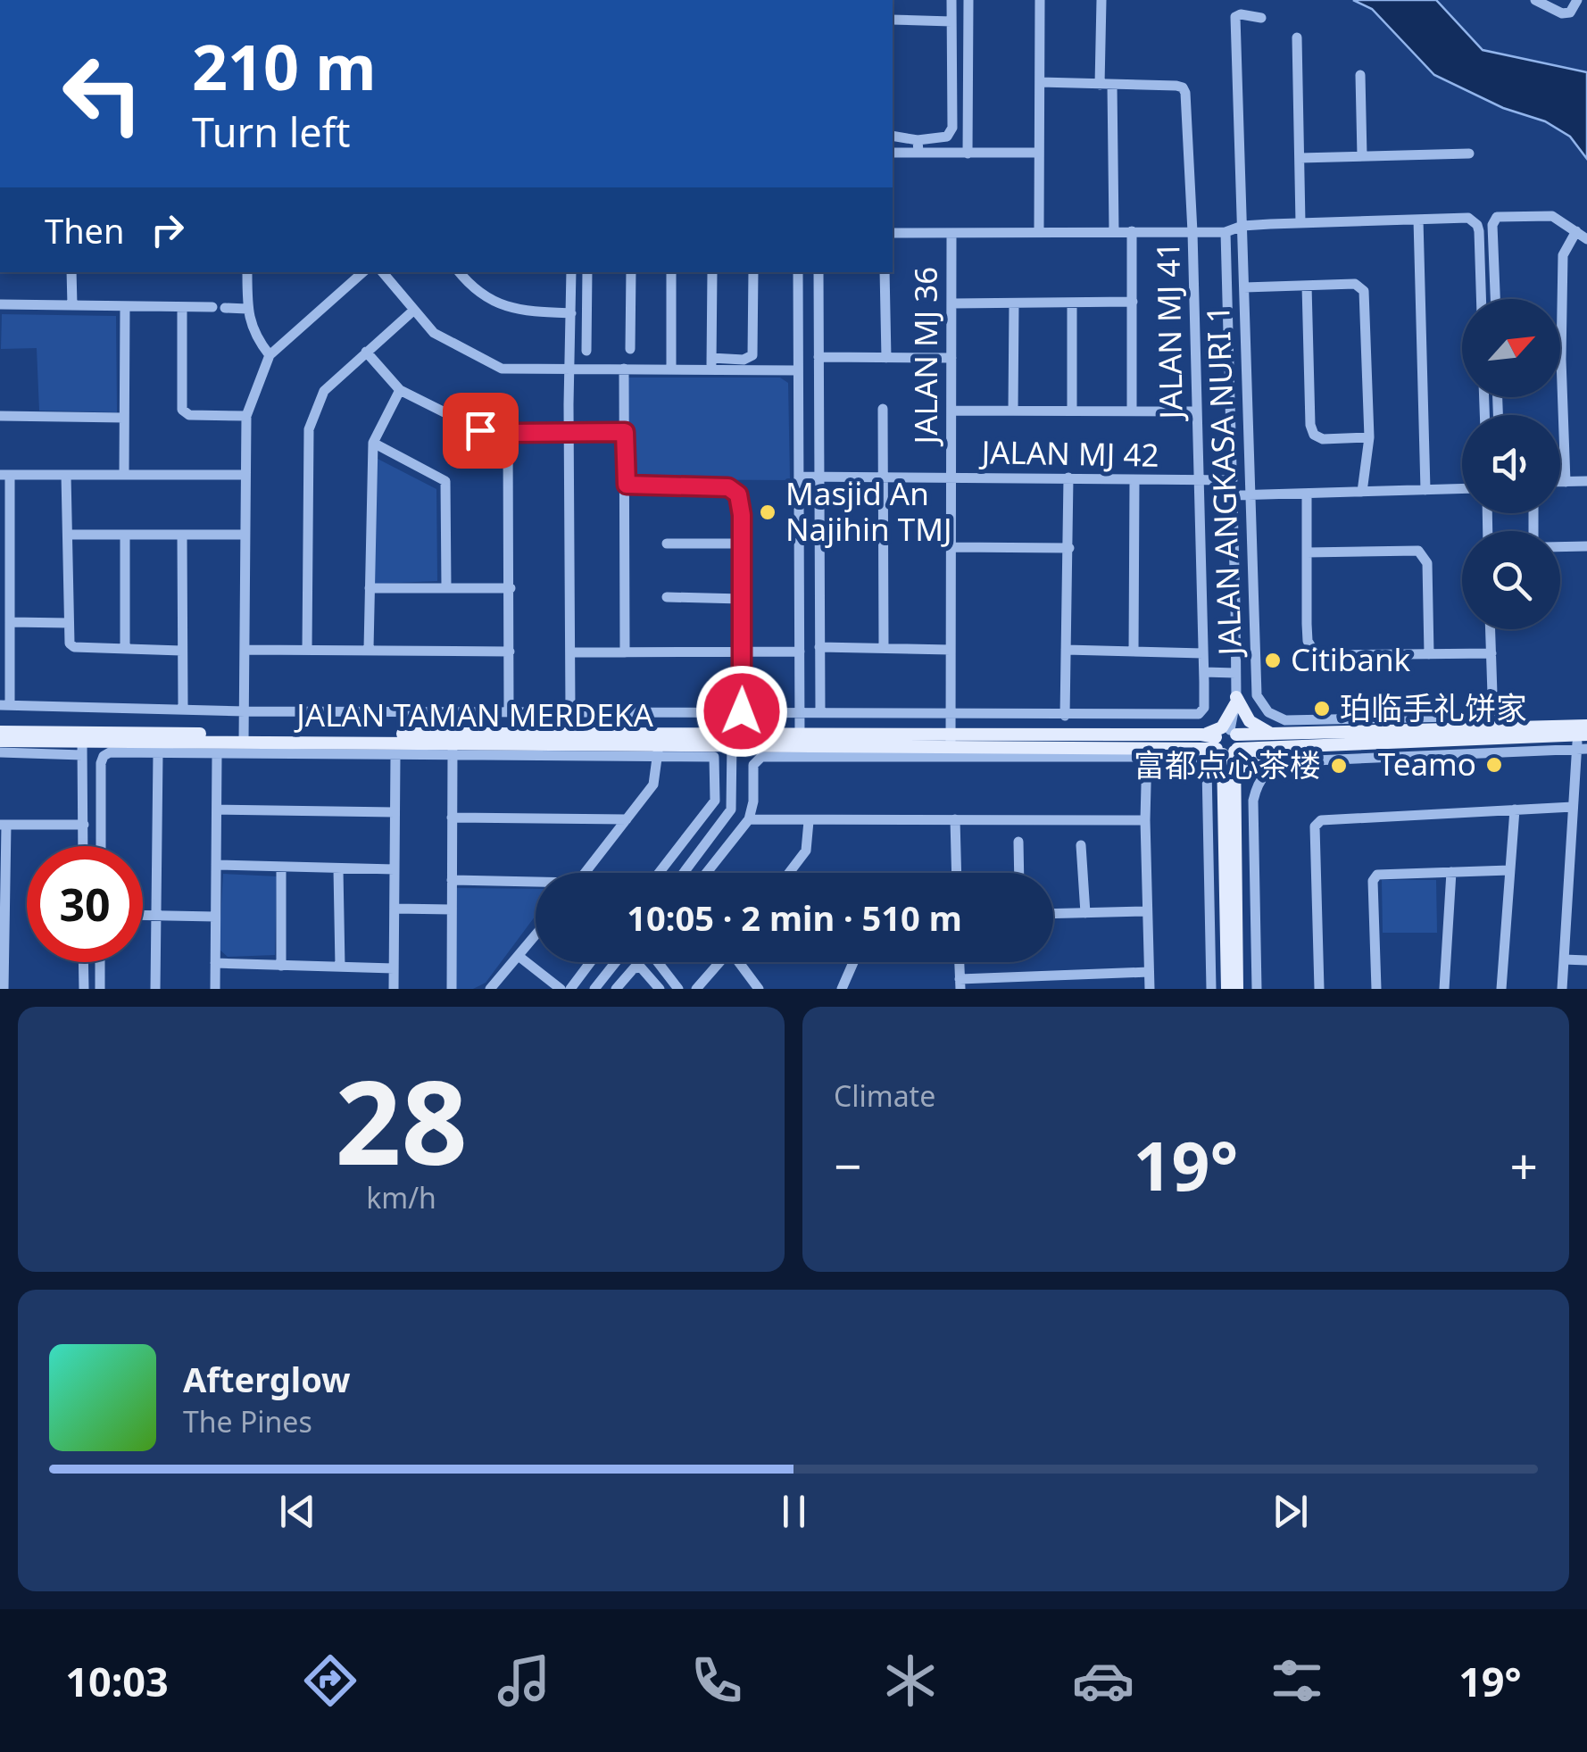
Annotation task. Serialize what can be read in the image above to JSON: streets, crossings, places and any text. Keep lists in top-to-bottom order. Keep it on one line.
{"streets":{"main road":["JALAN TAMAN MERDEKA"],"street":["JALAN MJ 41","JALAN MJ 36","JALAN MJ 42","JALAN ANGKASA NURI 1"]},"crossings":[["JALAN MJ 41","JALAN MJ 42"],["JALAN MJ 36","JALAN MJ 42"],["JALAN MJ 36","JALAN TAMAN MERDEKA"],["JALAN ANGKASA NURI 1","JALAN TAMAN MERDEKA"]],"places":["Masjid An Najihin TMJ","Citibank","珀临手礼饼家","Teamo","富都点心茶楼"],"north":"top right","page":{"turn":["210 m","Turn left"],"then":"Then","limit":"30","trip":"10:05 · 2 min · 510 m","tile":[["28","km/h"],"Climate"],"heat":["−","19°","+"],"song":["Afterglow","The Pines"],"tabs":["10:03","19°"]}}
